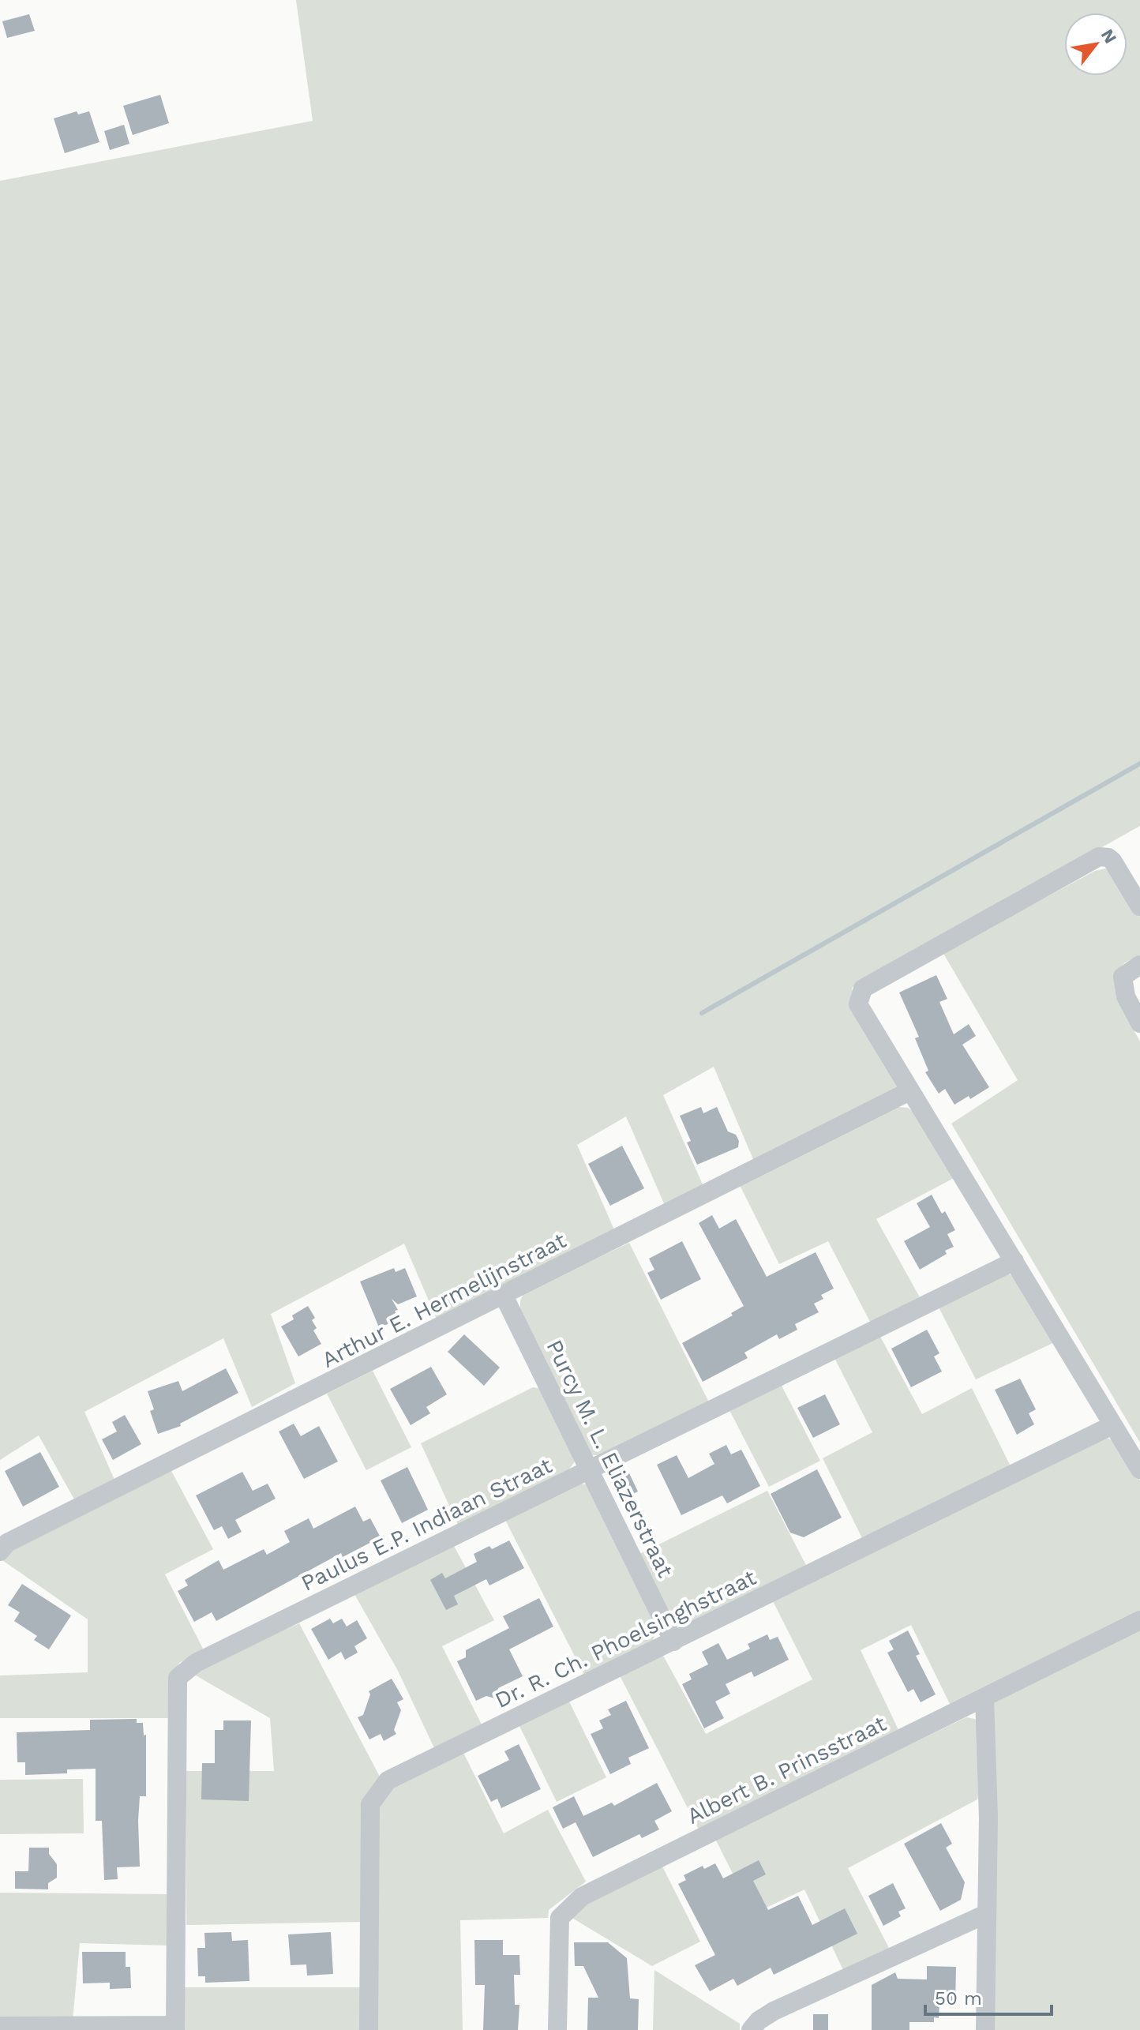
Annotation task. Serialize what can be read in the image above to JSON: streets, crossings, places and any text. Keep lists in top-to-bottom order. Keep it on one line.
{"streets":{"street":["Arthur E. Hermelijnstraat","Purcy M. L. Eliazerstraat","Paulus E.P. Indiaan Straat","Dr. R. Ch. Phoelsinghstraat","Albert B. Prinsstraat"]},"crossings":[["Arthur E. Hermelijnstraat","Purcy M. L. Eliazerstraat"],["Purcy M. L. Eliazerstraat","Paulus E.P. Indiaan Straat"],["Purcy M. L. Eliazerstraat","Dr. R. Ch. Phoelsinghstraat"]],"scale_bar":"50 m","north":"top right"}
